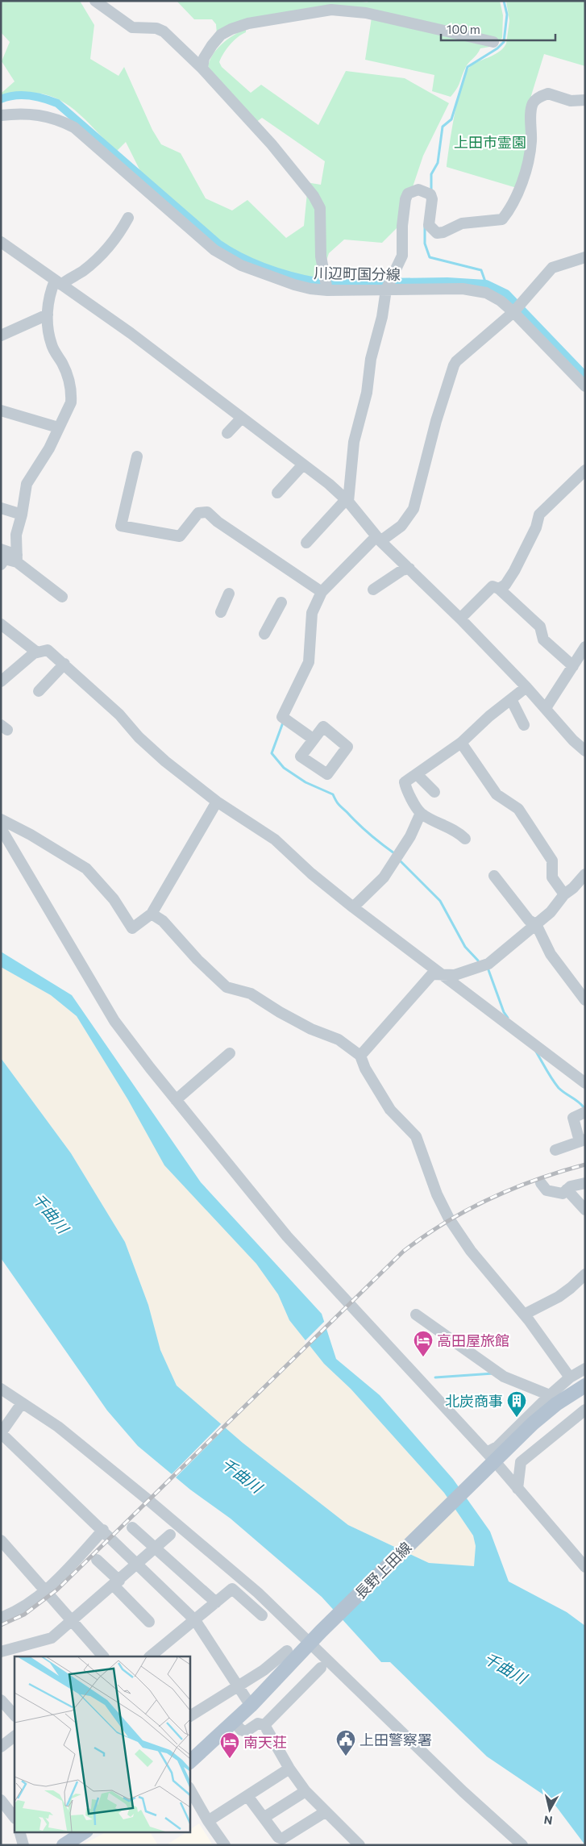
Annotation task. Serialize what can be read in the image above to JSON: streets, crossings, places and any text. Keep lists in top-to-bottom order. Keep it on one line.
{"streets":{"main road":["長野上田線"],"street":["川辺町国分線"]},"water":["千曲川"],"parks":["上田市霊園"],"places":{"hotel":["高田屋旅館","南天荘"],"building":["北炭商事"],"public building":["上田警察署"]},"scale_bar":"100 m","north":"bottom"}
